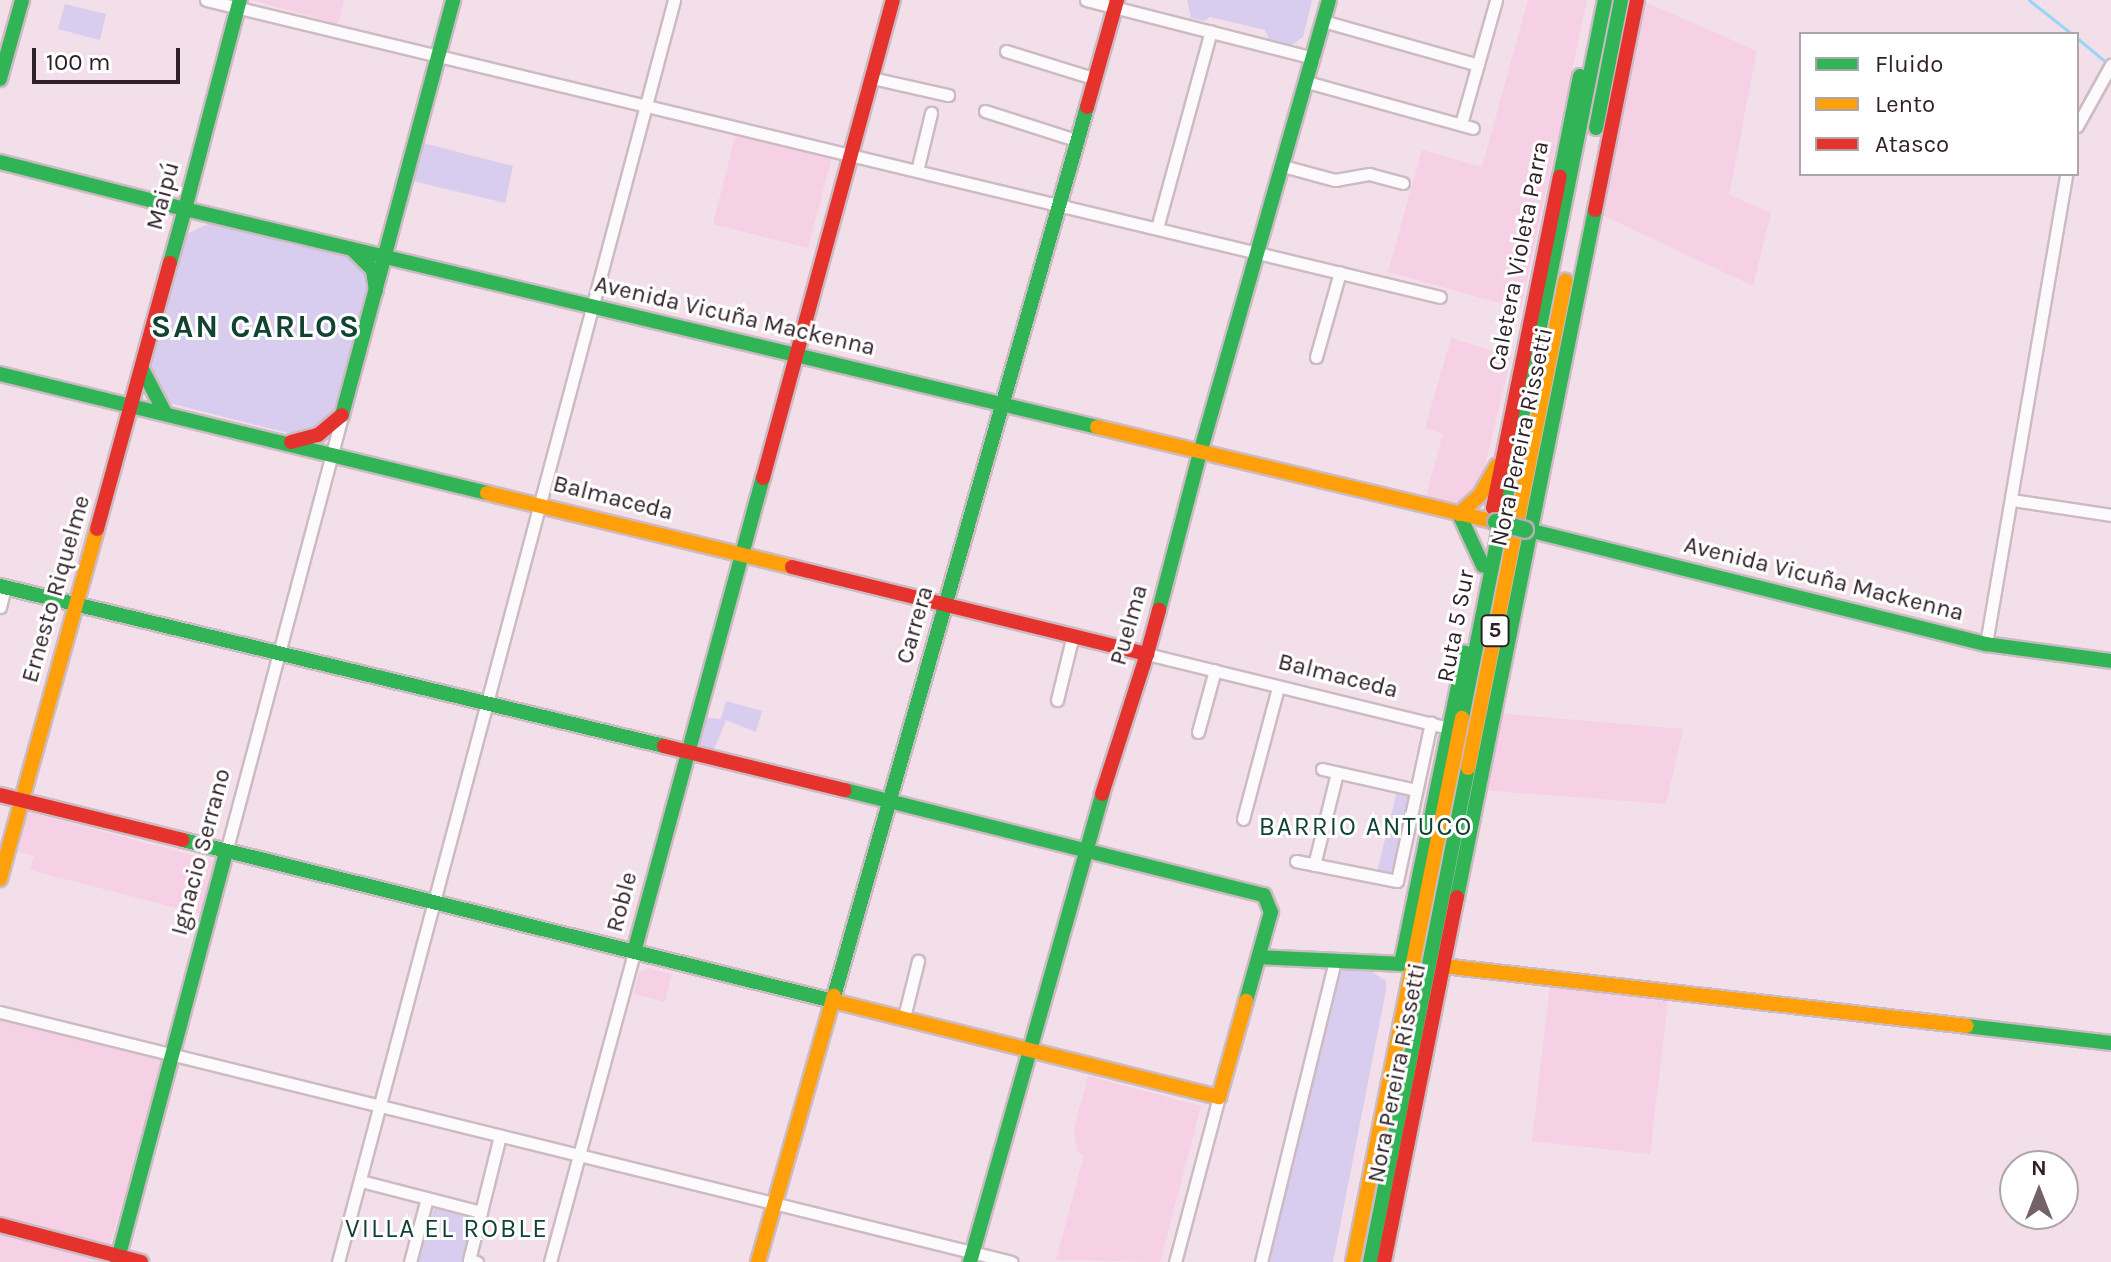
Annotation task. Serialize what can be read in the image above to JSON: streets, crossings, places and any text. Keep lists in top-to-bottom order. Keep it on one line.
{"streets":{"main road":["Maipú","Caletera Violeta Parra","Avenida Vicuña Mackenna","Nora Pereira Rissetti","Balmaceda","Ernesto Riquelme","Carrera","Puelma","Ruta 5 Sur","5","Ignacio Serrano","Roble"]},"crossings":[["Maipú","Avenida Vicuña Mackenna"],["Maipú","Balmaceda"],["Maipú","Ernesto Riquelme"],["Maipú","Ignacio Serrano"],["Caletera Violeta Parra","Avenida Vicuña Mackenna"],["Caletera Violeta Parra","Balmaceda"],["Caletera Violeta Parra","Ruta 5 Sur"],["Avenida Vicuña Mackenna","Nora Pereira Rissetti"],["Avenida Vicuña Mackenna","Balmaceda"],["Avenida Vicuña Mackenna","Carrera"],["Avenida Vicuña Mackenna","Puelma"],["Avenida Vicuña Mackenna","Ignacio Serrano"],["Avenida Vicuña Mackenna","Roble"],["Balmaceda","Ernesto Riquelme"],["Balmaceda","Carrera"],["Balmaceda","Puelma"],["Balmaceda","Ignacio Serrano"],["Balmaceda","Roble"]],"districts":["SAN CARLOS","BARRIO ANTUCO","VILLA EL ROBLE"],"legend":["Fluido","Lento","Atasco"],"scale_bar":"100 m","north":"top"}
